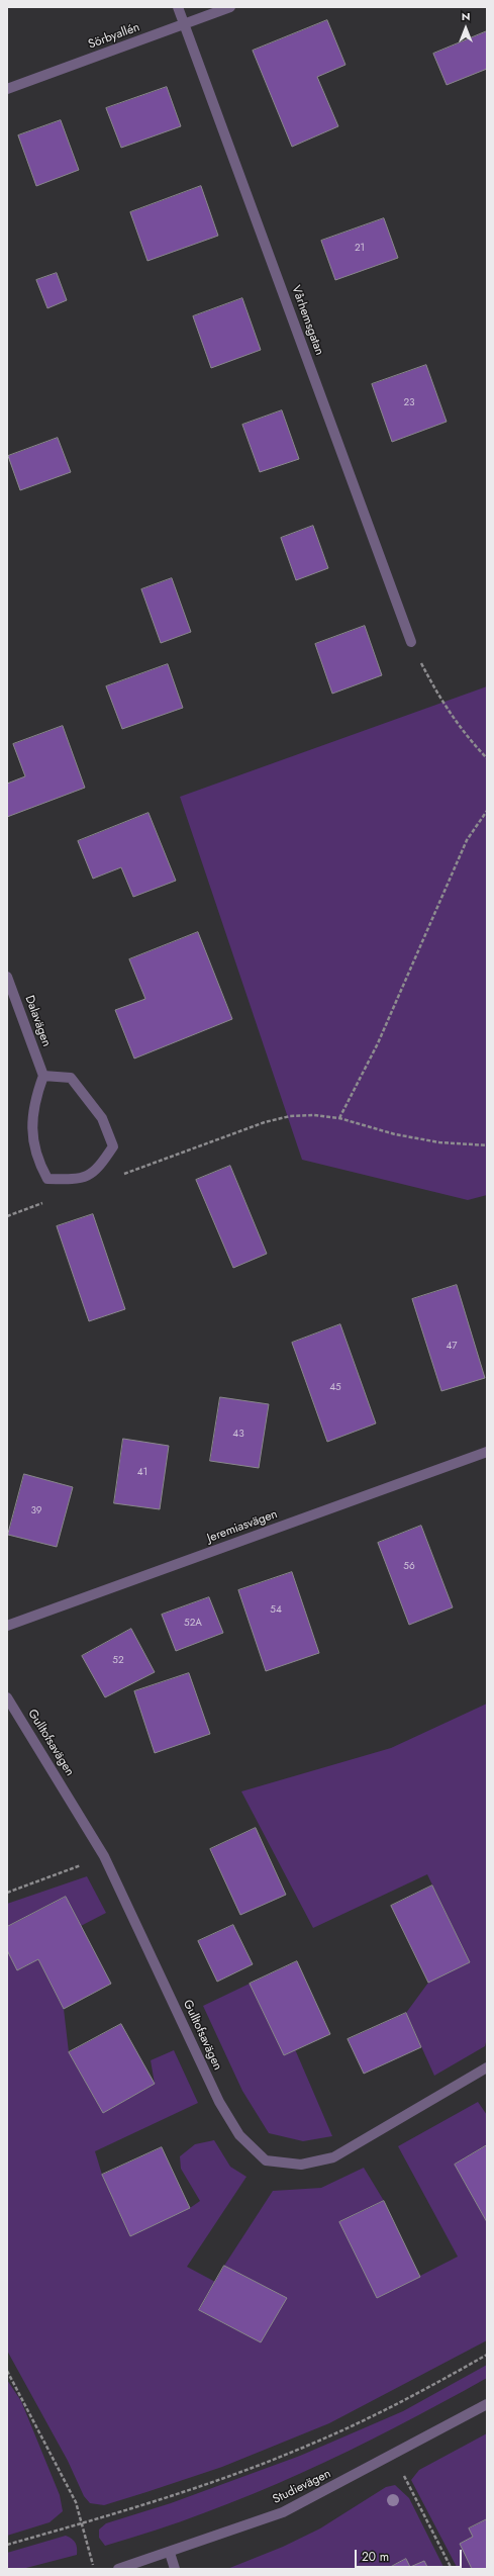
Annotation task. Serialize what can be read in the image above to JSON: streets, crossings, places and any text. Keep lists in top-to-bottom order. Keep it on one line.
{"streets":{"street":["Sörbyallén","Vårhemsgatan","Dalavägen","Jeremiasvägen","Gulltofsavägen","Studievägen"]},"crossings":[["Sörbyallén","Vårhemsgatan"]],"house_numbers":["21","23","47","45","43","41","39","56","54","52A","52"],"scale_bar":"20 m","north":"top"}
